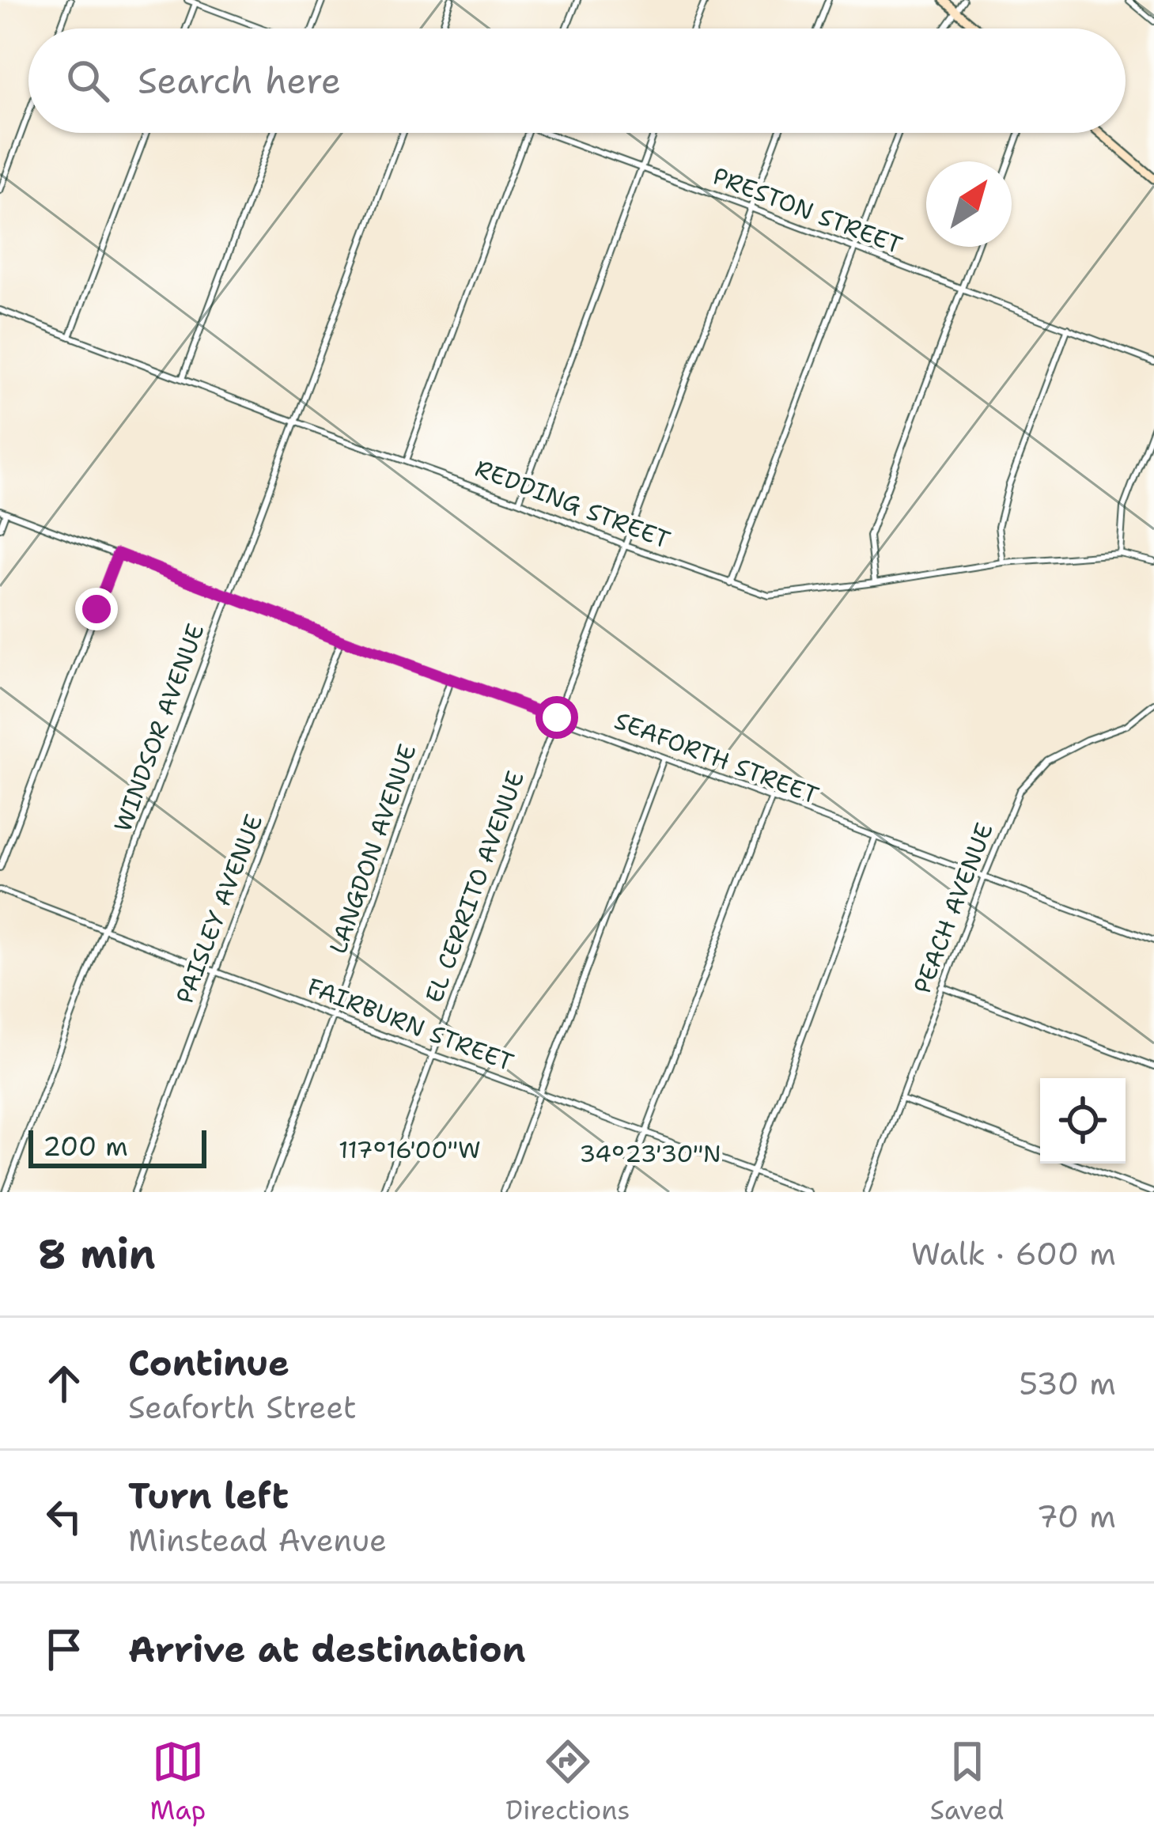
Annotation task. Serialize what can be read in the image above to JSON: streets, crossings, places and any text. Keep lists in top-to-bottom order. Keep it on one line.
{"streets":{"street":["PRESTON STREET","REDDING STREET","WINDSOR AVENUE","SEAFORTH STREET","LANGDON AVENUE","EL CERRITO AVENUE","PEACH AVENUE","PAISLEY AVENUE","FAIRBURN STREET"]},"crossings":[["PRESTON STREET","EL CERRITO AVENUE"],["REDDING STREET","WINDSOR AVENUE"],["REDDING STREET","EL CERRITO AVENUE"],["WINDSOR AVENUE","SEAFORTH STREET"],["WINDSOR AVENUE","FAIRBURN STREET"],["SEAFORTH STREET","LANGDON AVENUE"],["SEAFORTH STREET","EL CERRITO AVENUE"],["SEAFORTH STREET","PEACH AVENUE"],["SEAFORTH STREET","PAISLEY AVENUE"],["LANGDON AVENUE","FAIRBURN STREET"],["EL CERRITO AVENUE","FAIRBURN STREET"],["PAISLEY AVENUE","FAIRBURN STREET"]],"scale_bar":"200 m","north":"top right","page":{"search":"Search here","scale":"200 m","heading":["8 min","Walk · 600 m"],"list":[["Continue","Seaforth Street","530 m"],["Turn left","Minstead Avenue","70 m"],"Arrive at destination"],"nav":["Map","Directions","Saved"]},"coordinates":["117°16'00\"W","34°23'30\"N"]}
